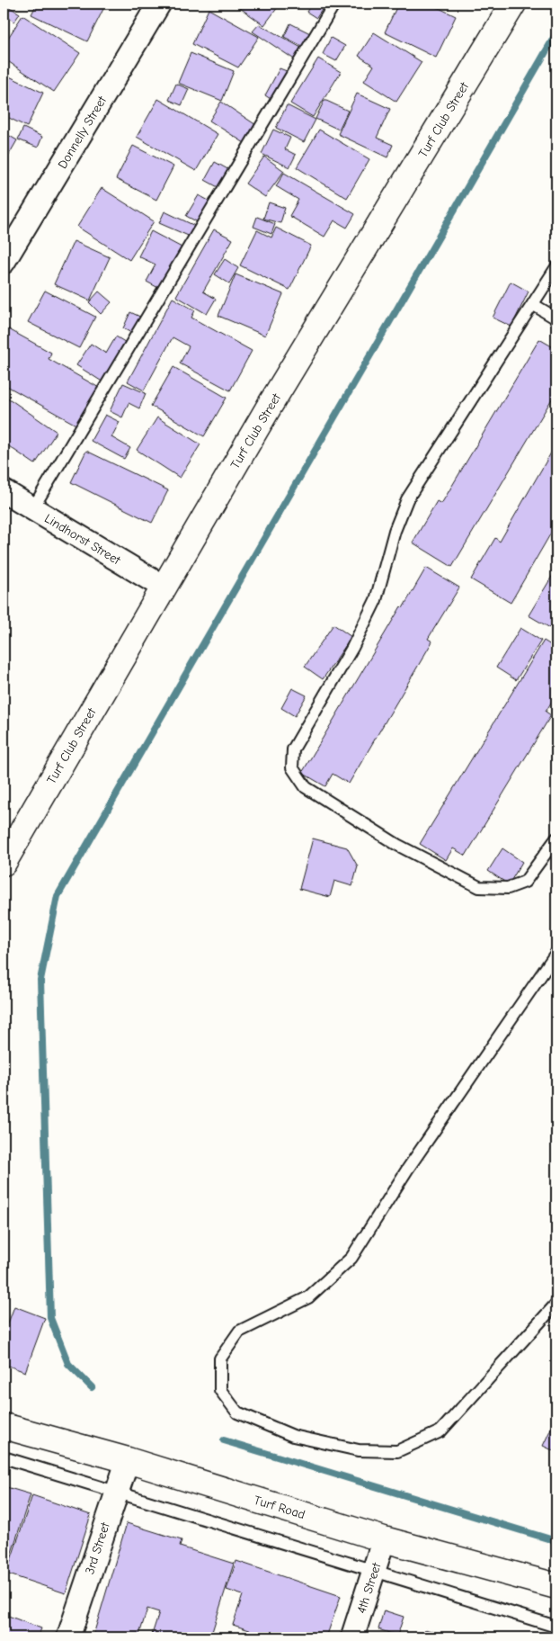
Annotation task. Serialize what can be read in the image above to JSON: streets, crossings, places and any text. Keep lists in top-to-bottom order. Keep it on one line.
{"streets":{"main road":["Turf Club Street","Turf Road"],"street":["Donnelly Street","Lindhorst Street","3rd Street","4th Street"]},"crossings":[["Turf Club Street","Lindhorst Street"],["Turf Road","3rd Street"],["Turf Road","4th Street"]]}
